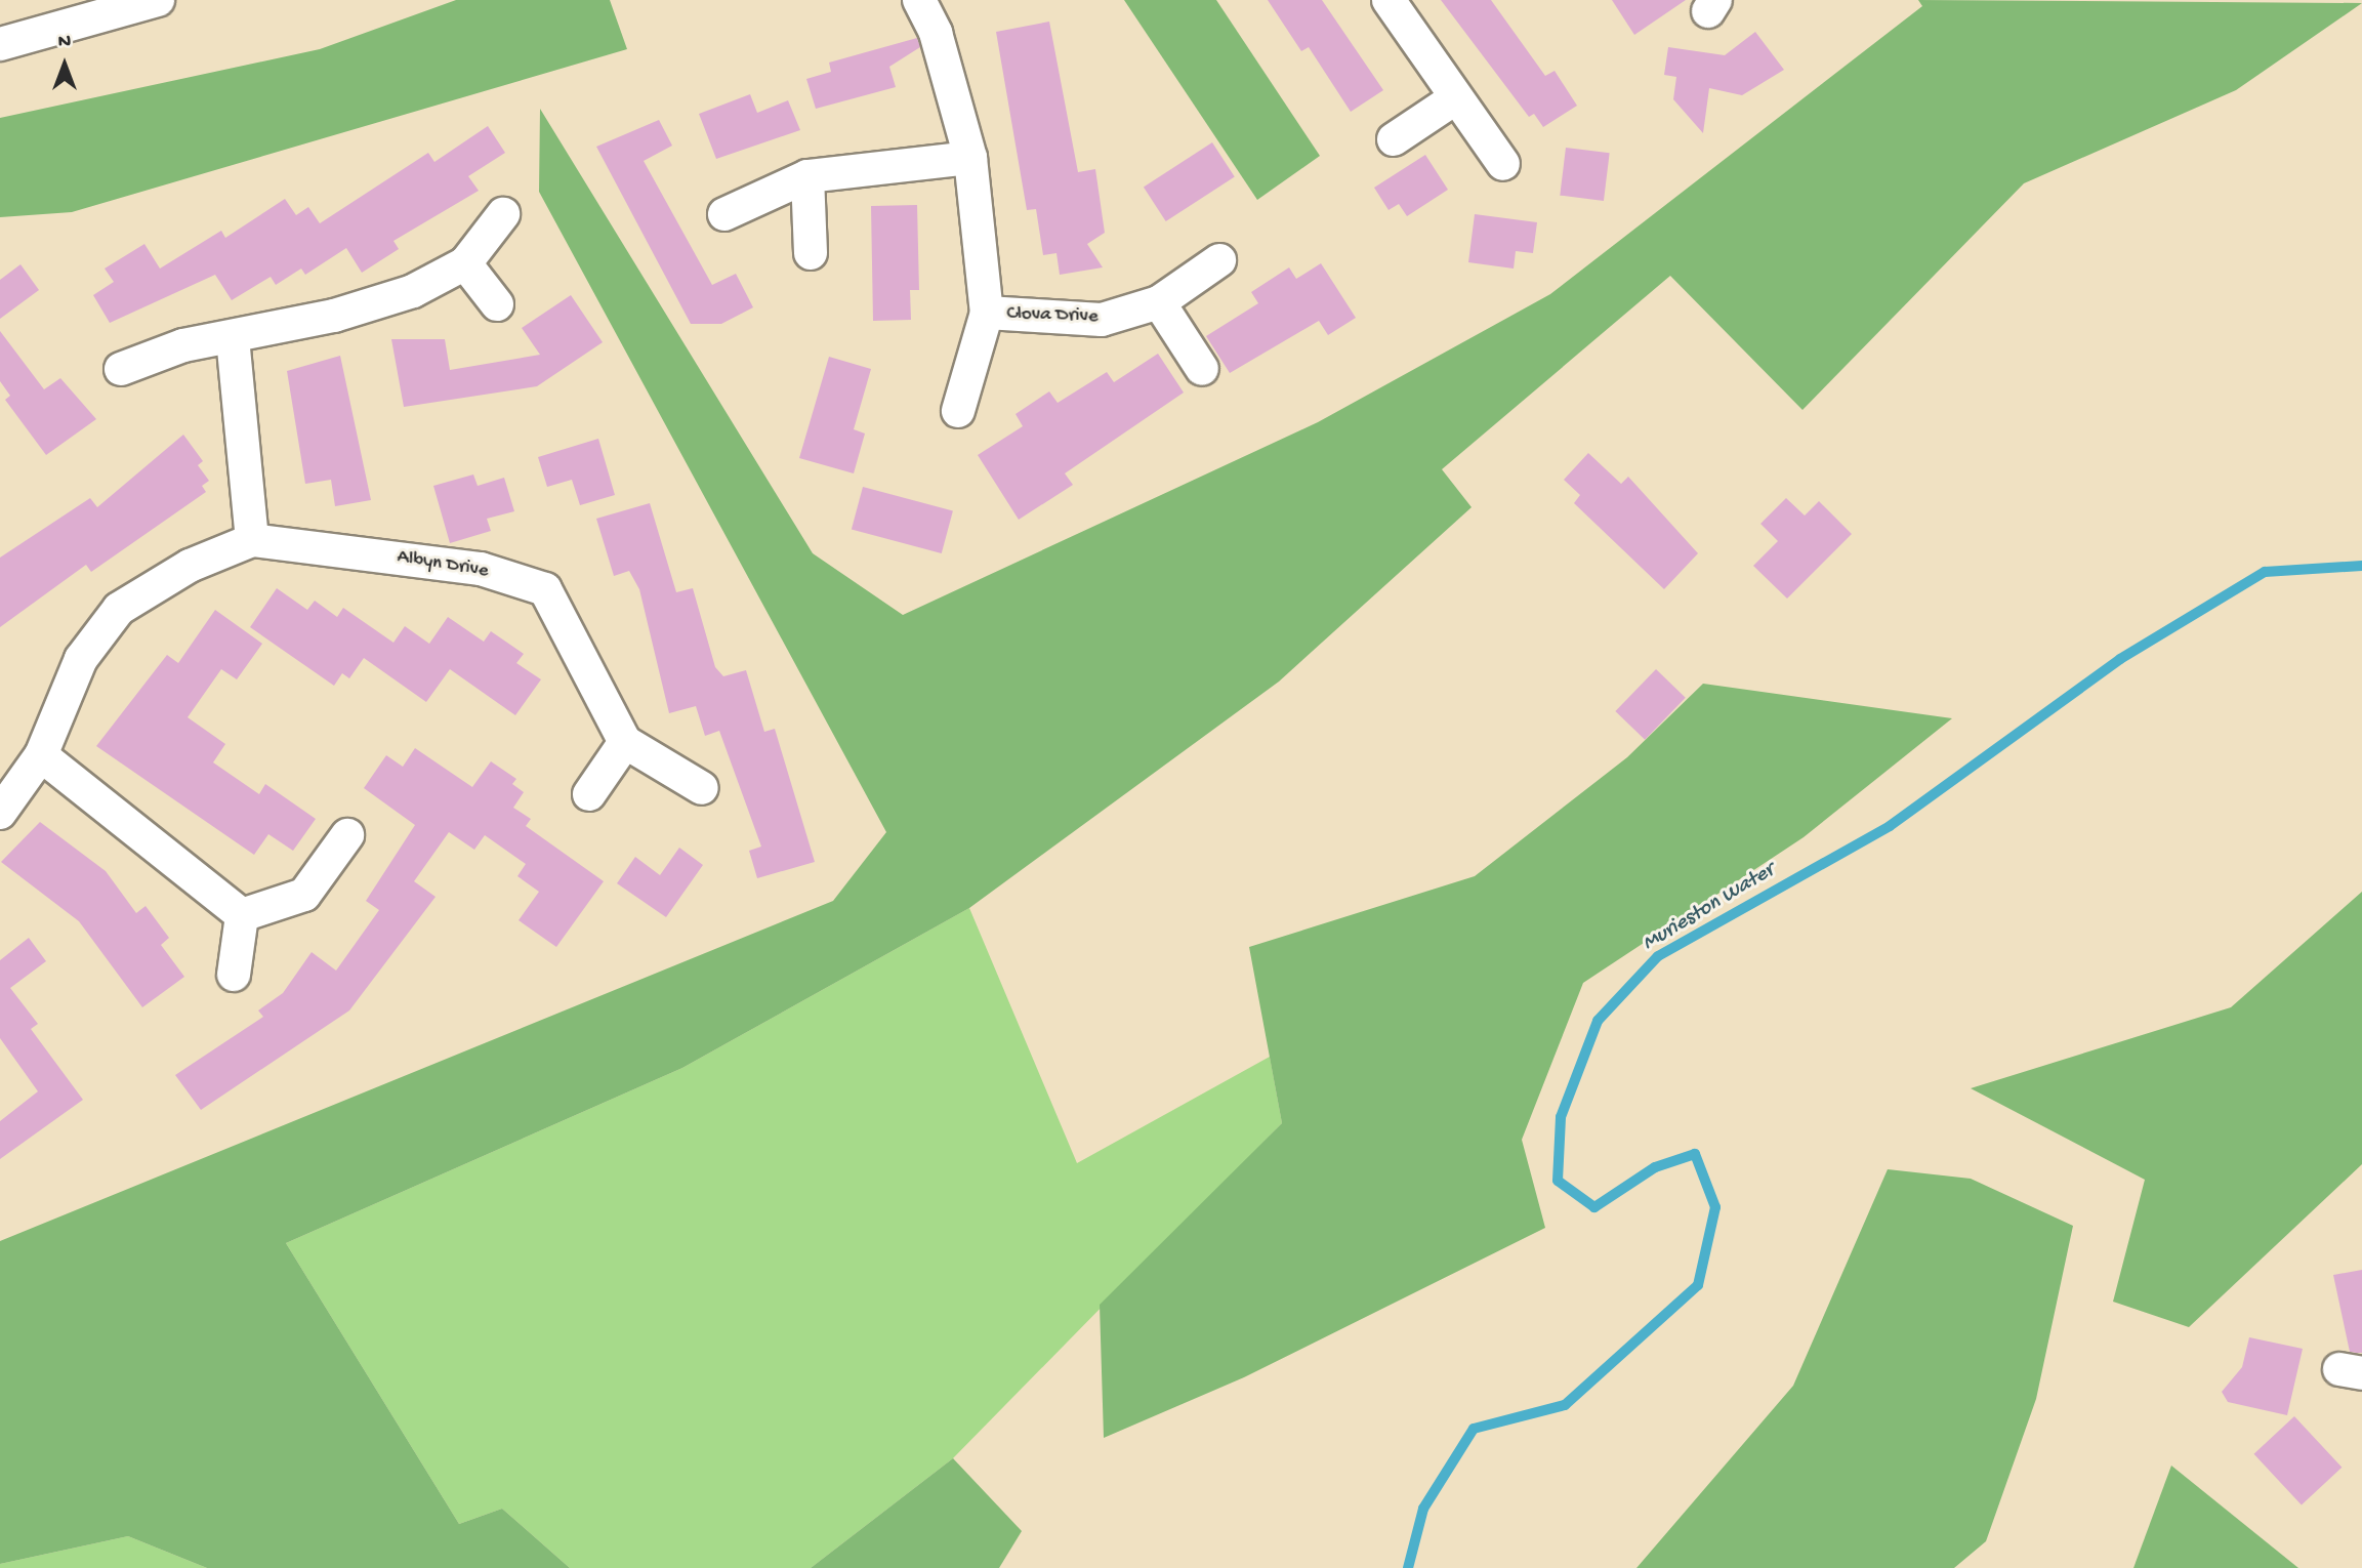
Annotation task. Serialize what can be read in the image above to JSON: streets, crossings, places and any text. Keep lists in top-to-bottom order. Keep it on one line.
{"streets":{"street":["Clova Drive","Albyn Drive"]},"water":["Murieston Water"],"north":"top"}
